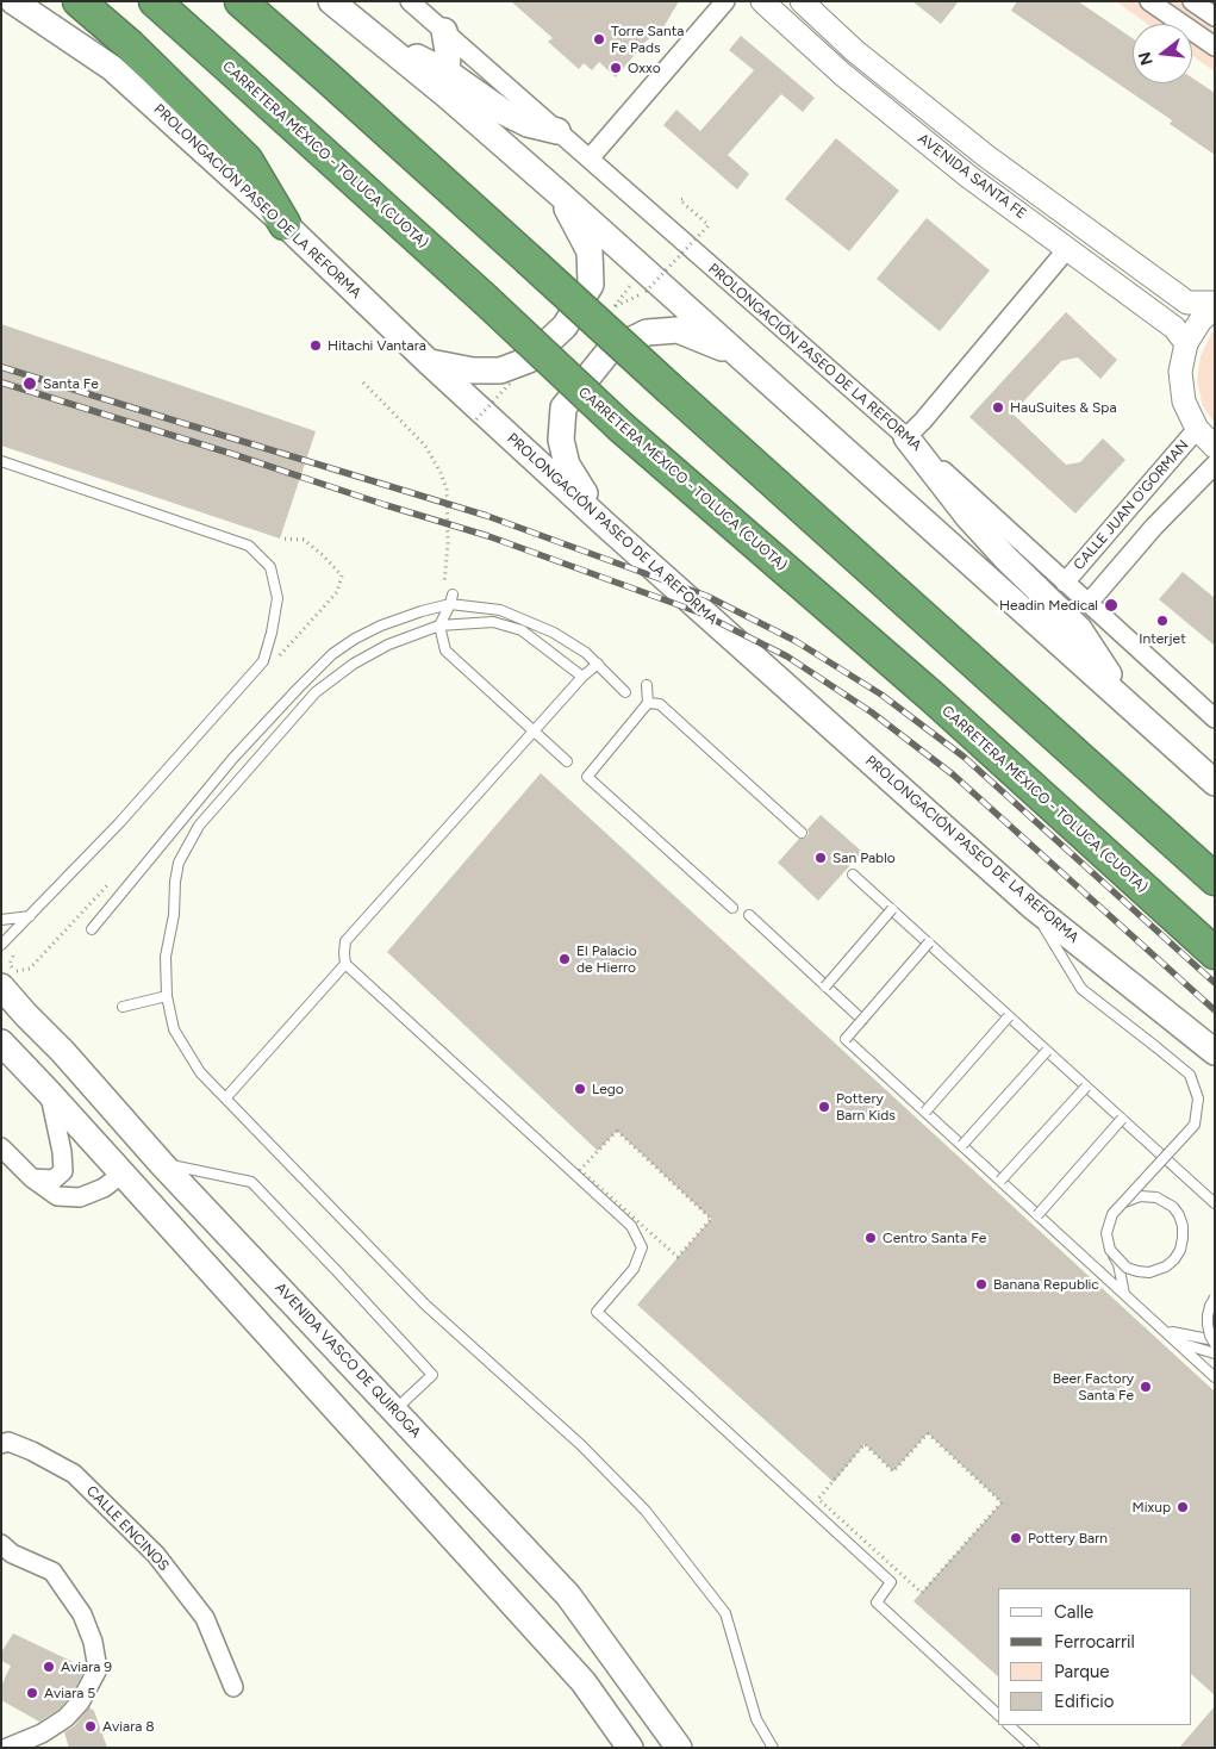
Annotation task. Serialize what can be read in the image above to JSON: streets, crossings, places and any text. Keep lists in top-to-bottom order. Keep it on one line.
{"streets":{"highway":["CARRETERA MÉXICO - TOLUCA (CUOTA)"],"main road":["PROLONGACIÓN PASEO DE LA REFORMA","AVENIDA VASCO DE QUIROGA"],"street":["AVENIDA SANTA FE","CALLE JUAN O'GORMAN","CALLE ENCINOS"]},"crossings":[["PROLONGACIÓN PASEO DE LA REFORMA","CALLE JUAN O'GORMAN"]],"places":["Torre Santa Fe Pads","Oxxo","Hitachi Vantara","Santa Fe","HauSuites & Spa","Headin Medical","Interjet","San Pablo","El Palacio de Hierro","Lego","Pottery Barn Kids","Centro Santa Fe","Banana Republic","Beer Factory Santa Fe","Mixup","Pottery Barn","Aviara 9","Aviara 5","Aviara 8"],"legend":["Calle","Ferrocarril","Parque","Edificio"],"north":"left"}
